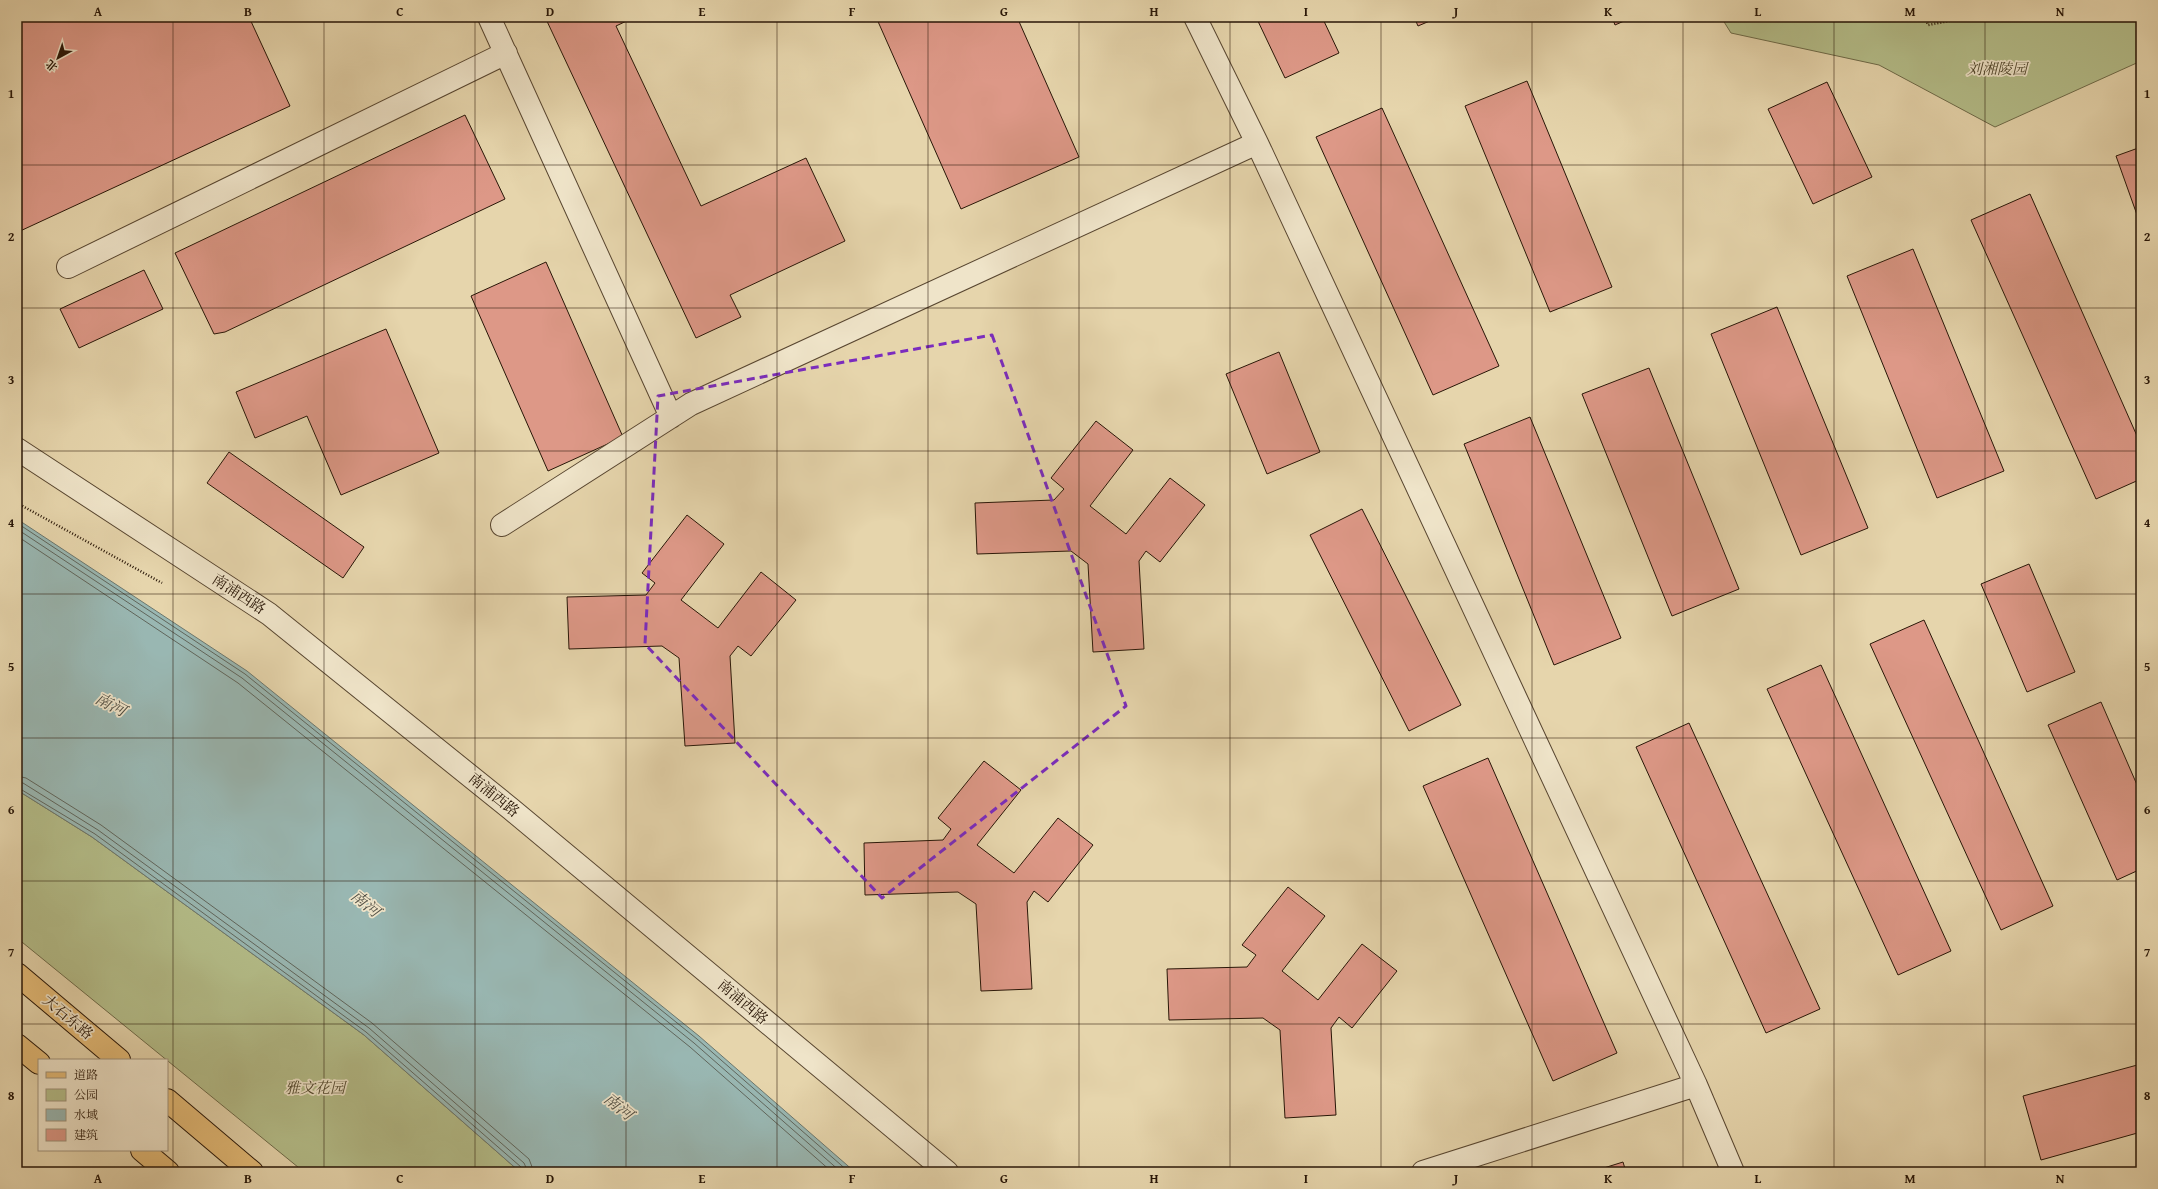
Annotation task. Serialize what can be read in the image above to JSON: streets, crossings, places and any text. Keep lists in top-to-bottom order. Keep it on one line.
{"streets":{"main road":["大石东路"],"street":["南浦西路"]},"water":["南河"],"parks":["刘湘陵园","雅文花园"],"legend":["道路","公园","水域","建筑"],"north":"bottom left","grid":{"columns":["A","B","C","D","E","F","G","H","I","J","K","L","M","N"],"rows":["1","2","3","4","5","6","7","8"]}}
